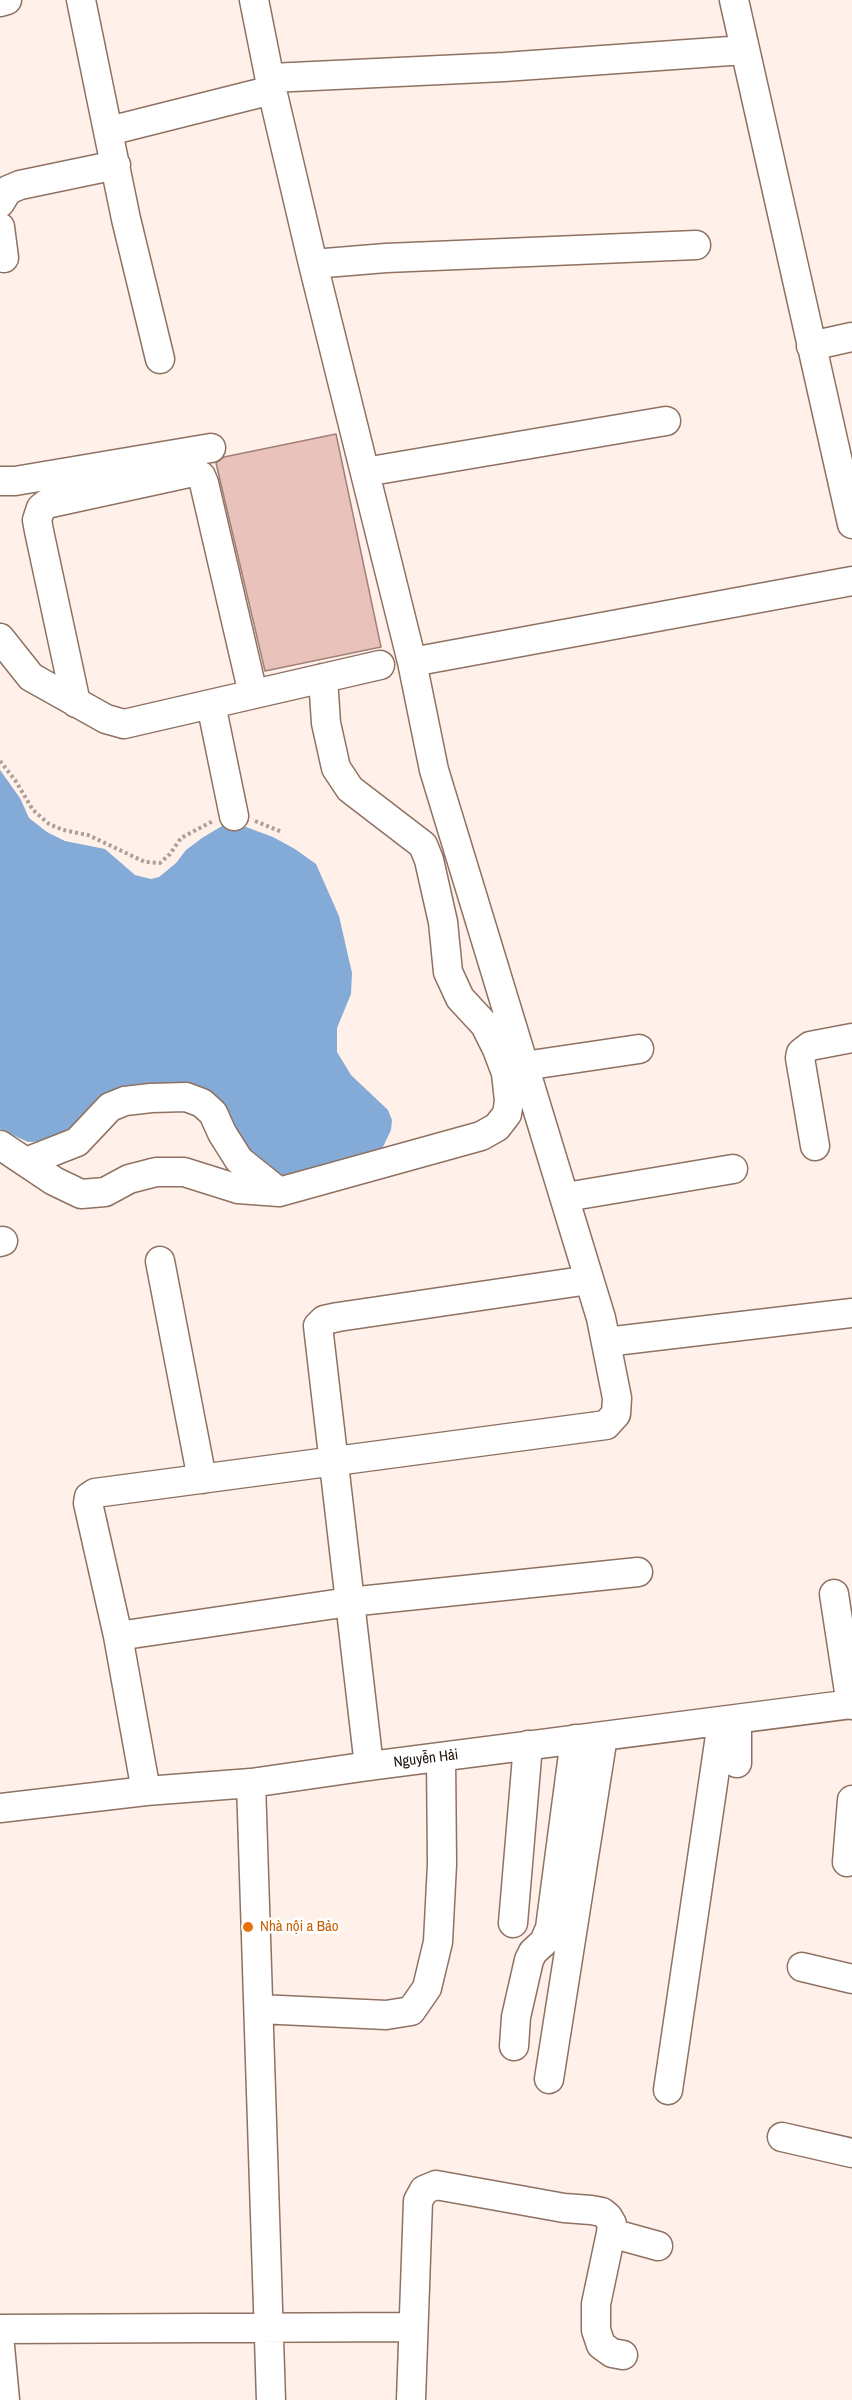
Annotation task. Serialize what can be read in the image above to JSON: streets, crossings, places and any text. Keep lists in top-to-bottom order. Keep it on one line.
{"streets":{"street":["Nguyễn Hải"]},"places":["Nhà nội a Bảo"]}
